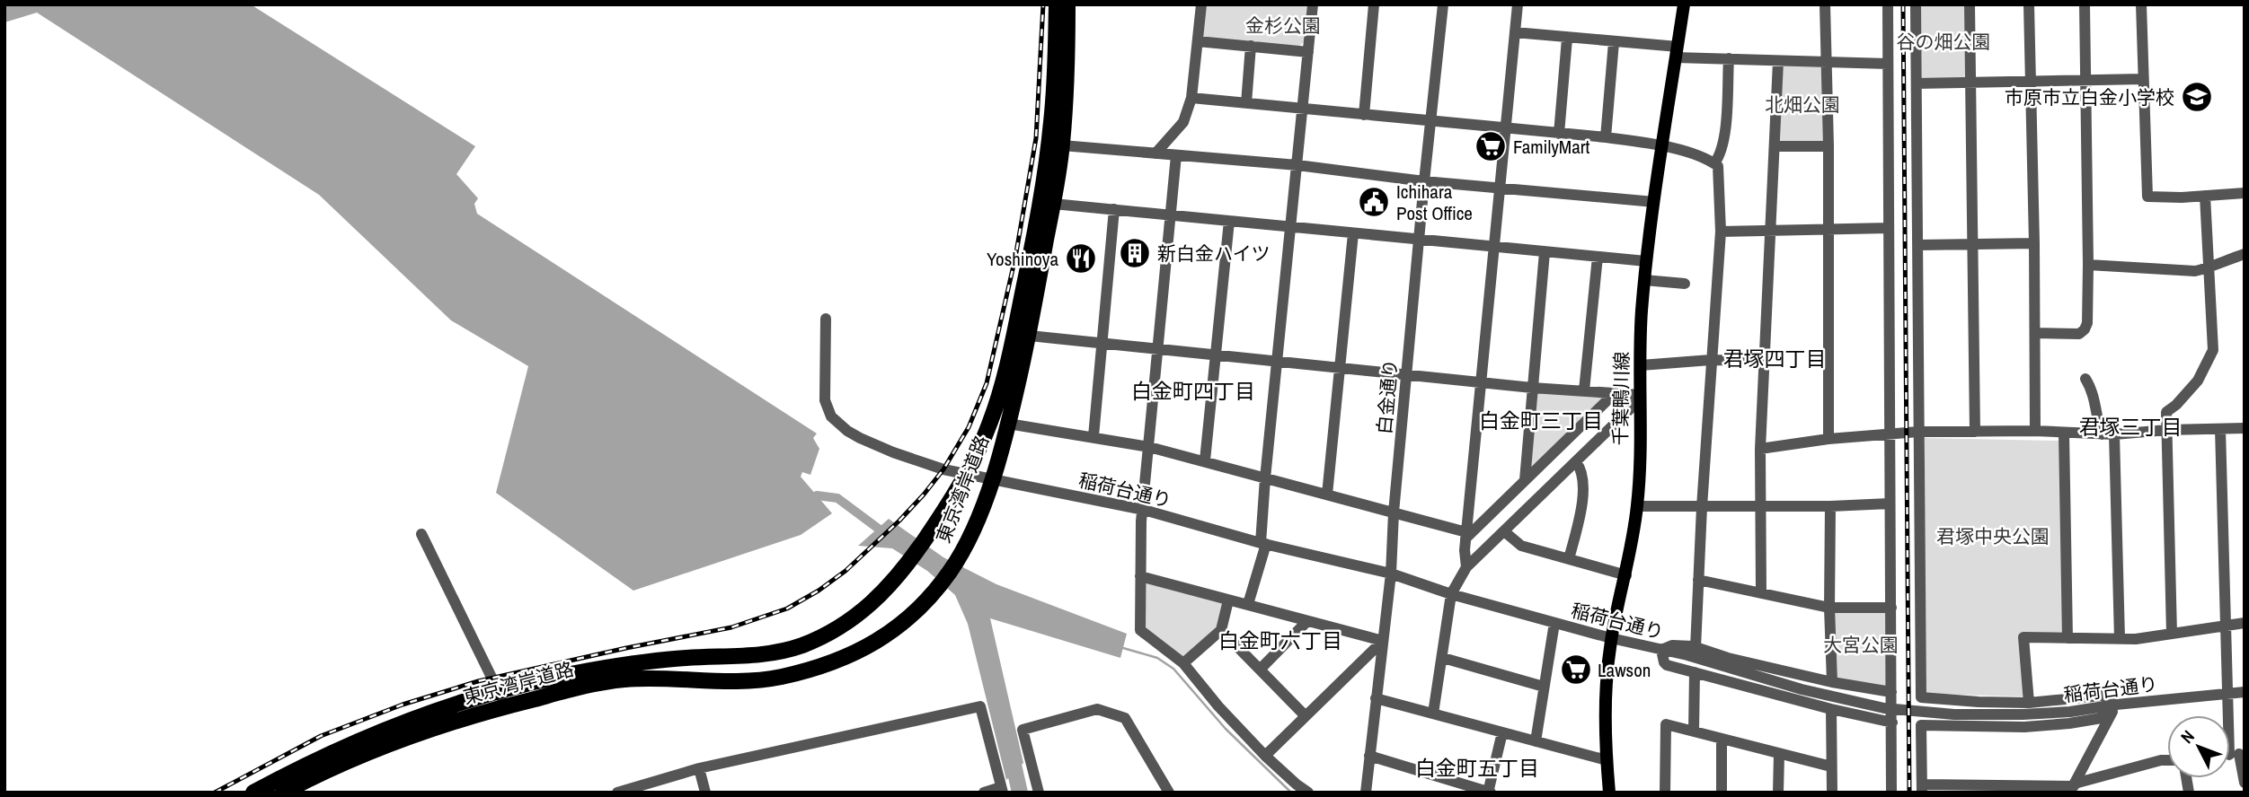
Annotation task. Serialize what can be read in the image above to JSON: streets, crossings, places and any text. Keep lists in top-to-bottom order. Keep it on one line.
{"streets":{"highway":["東京湾岸道路"],"main road":["千葉鴨川線"],"street":["白金通り","稲荷台通り"]},"crossings":[["白金通り","稲荷台通り"],["千葉鴨川線","稲荷台通り"],["東京湾岸道路","稲荷台通り"]],"districts":["君塚四丁目","白金町四丁目","白金町三丁目","君塚三丁目","白金町六丁目","白金町五丁目"],"parks":["金杉公園","谷の畑公園","北畑公園","君塚中央公園","大宮公園"],"places":{"school or university":["市原市立白金小学校"],"supermarket":["FamilyMart","Lawson"],"public building":["Ichihara Post Office"],"building":["新白金ハイツ"],"restaurant":["Yoshinoya"]},"north":"top left"}
